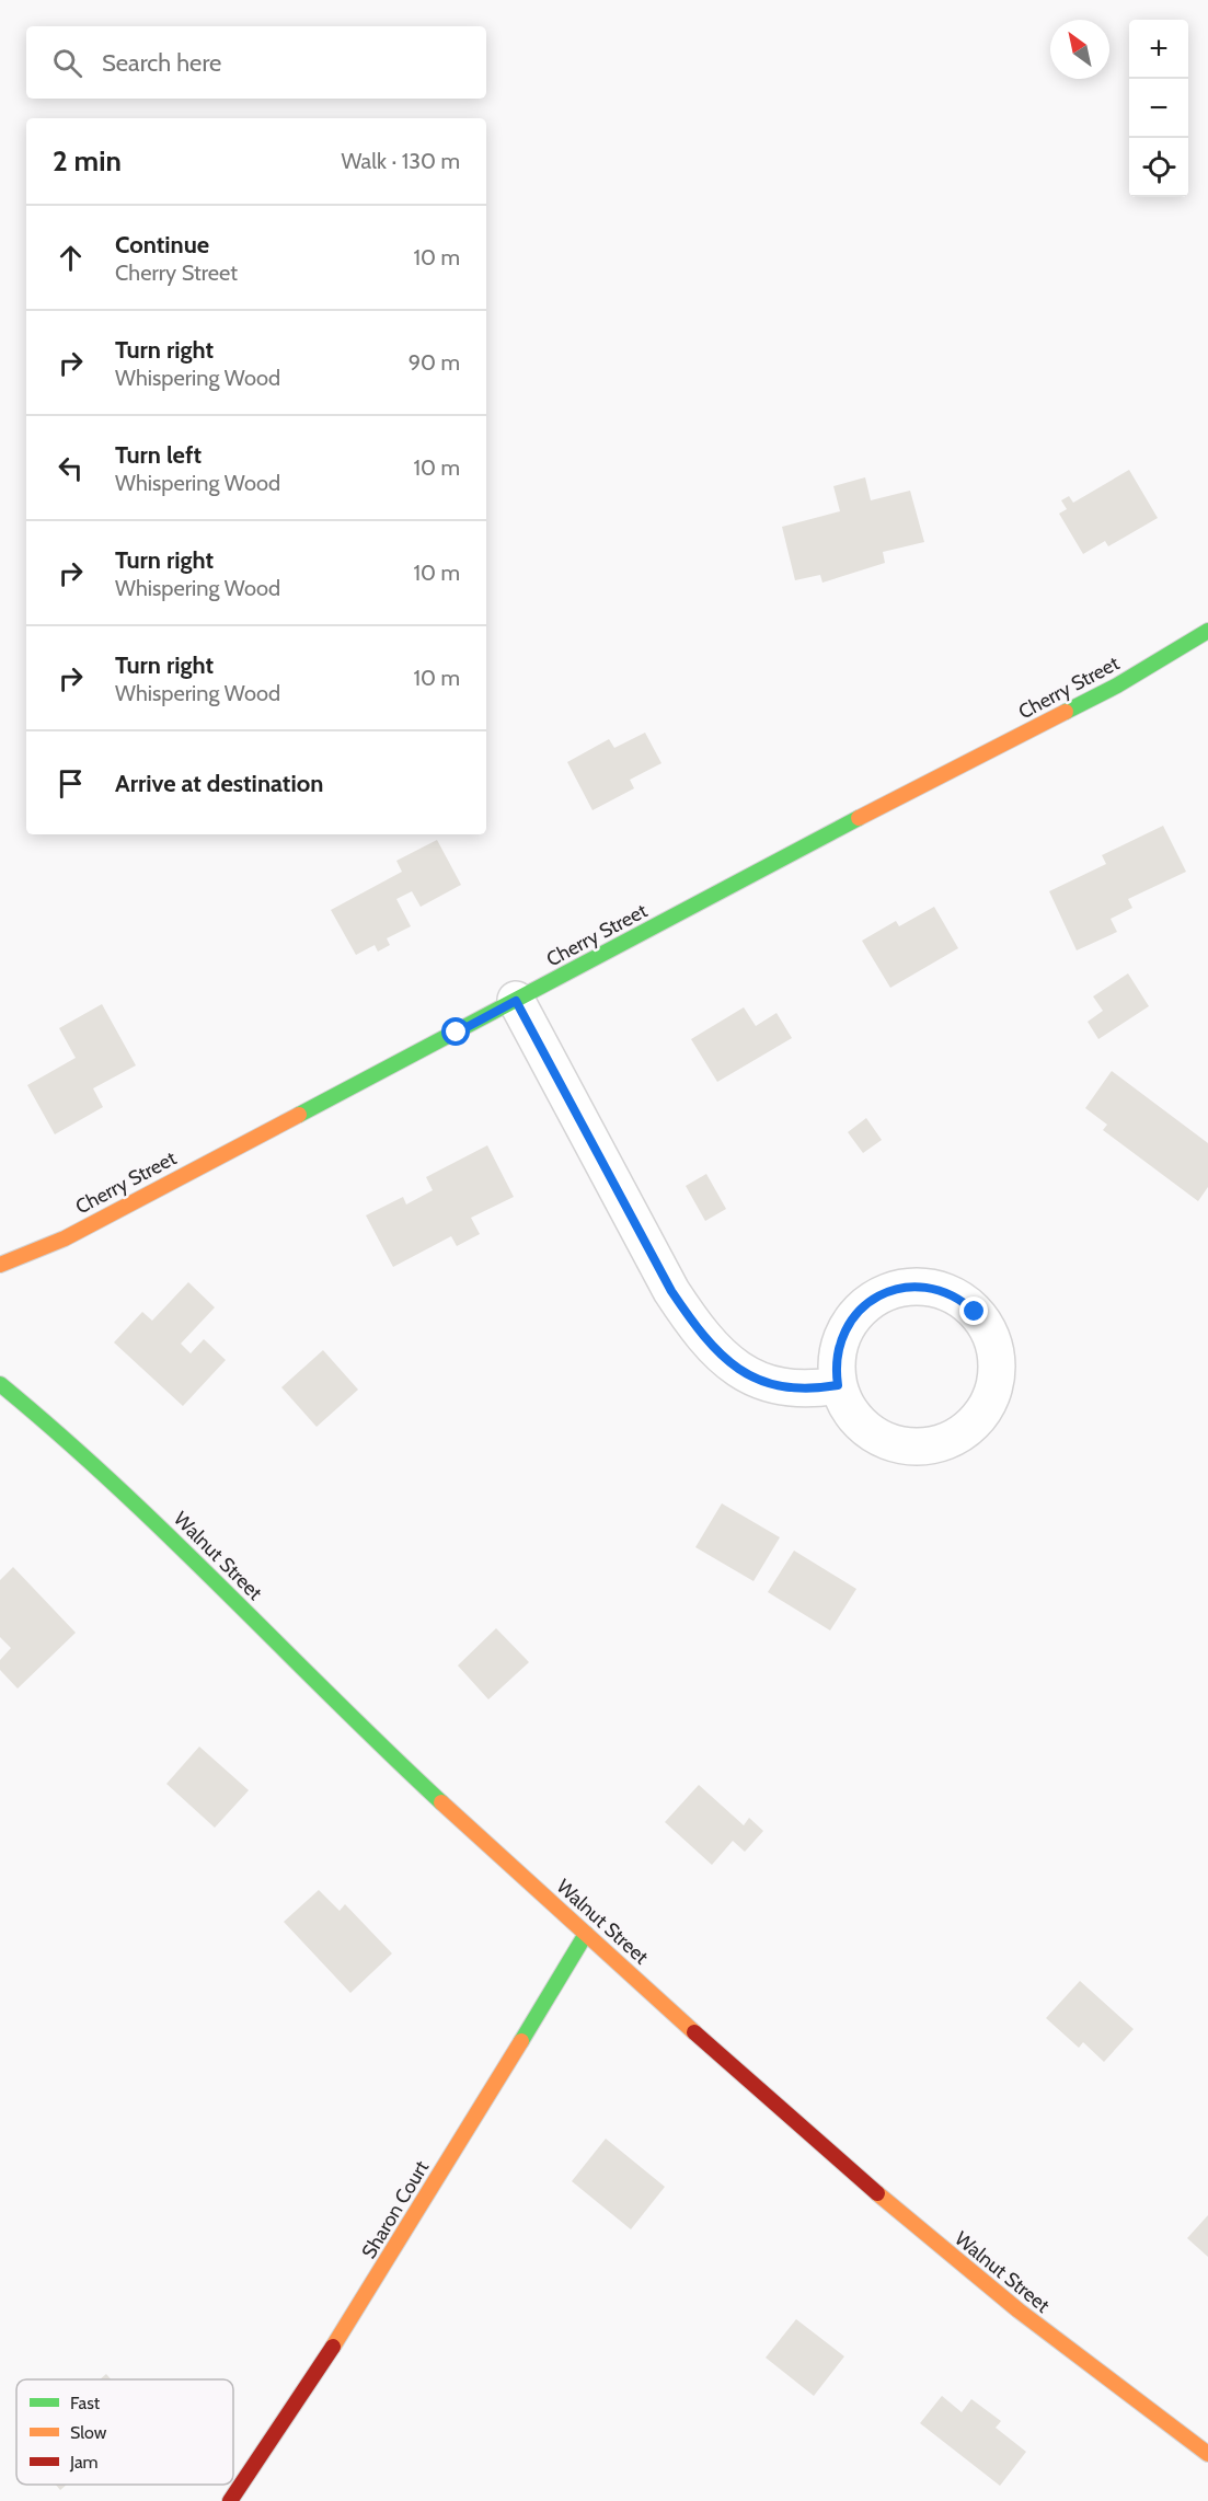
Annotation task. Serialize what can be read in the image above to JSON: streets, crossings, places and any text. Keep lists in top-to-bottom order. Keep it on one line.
{"streets":{"street":["Cherry Street","Walnut Street","Sharon Court"]},"crossings":[["Walnut Street","Sharon Court"]],"legend":["Fast","Slow","Jam"],"north":"top left","page":{"map_buttons":["+","−"],"search":"Search here","heading":["2 min","Walk · 130 m"],"list":[["Continue","Cherry Street","10 m"],["Turn right","Whispering Wood","90 m"],["Turn left","Whispering Wood","10 m"],["Turn right","Whispering Wood","10 m"],["Turn right","Whispering Wood","10 m"],"Arrive at destination"]}}
